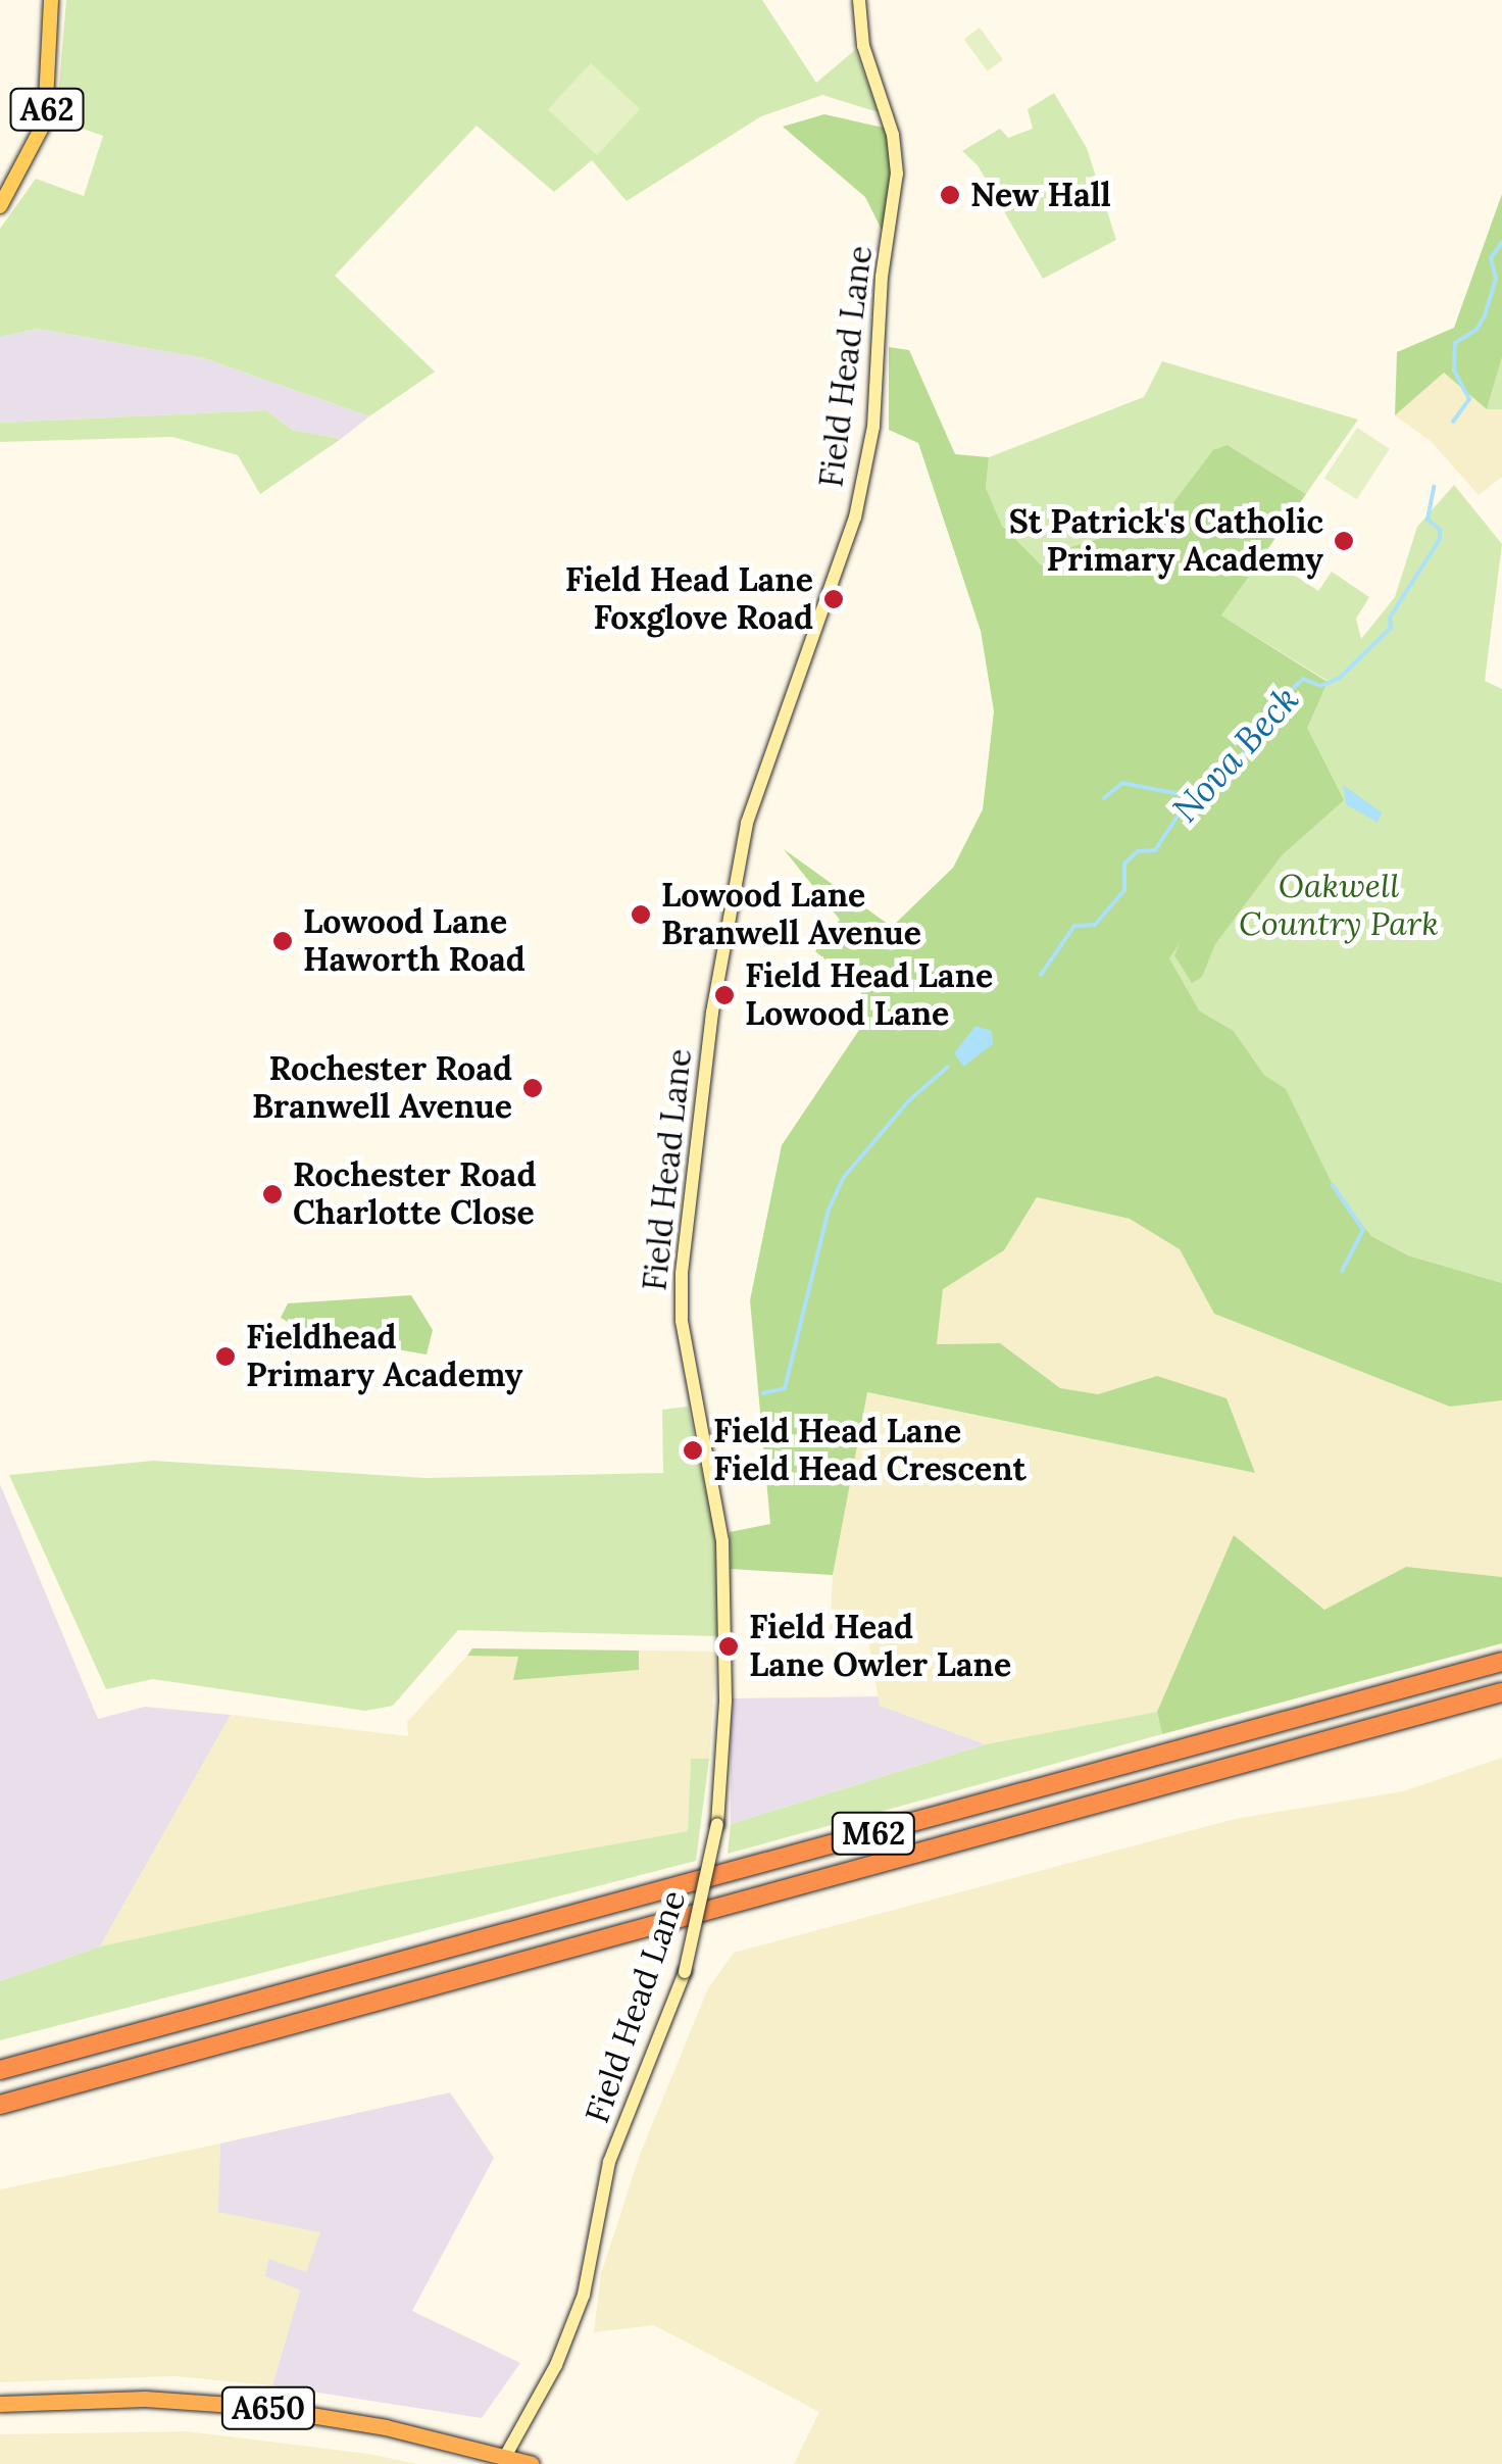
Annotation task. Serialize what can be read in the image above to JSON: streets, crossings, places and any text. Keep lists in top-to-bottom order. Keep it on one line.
{"streets":{"highway":["M62","A650"],"main road":["A62","Field Head Lane"]},"crossings":[["Field Head Lane","A650"]],"water":["Nova Beck"],"parks":["Oakwell Country Park"],"places":["New Hall","St Patrick's Catholic Primary Academy","Field Head Lane Foxglove Road","Lowood Lane Branwell Avenue","Lowood Lane Haworth Road","Field Head Lane Lowood Lane","Rochester Road Branwell Avenue","Rochester Road Charlotte Close","Fieldhead Primary Academy","Field Head Lane Field Head Crescent","Field Head Lane Owler Lane"]}
